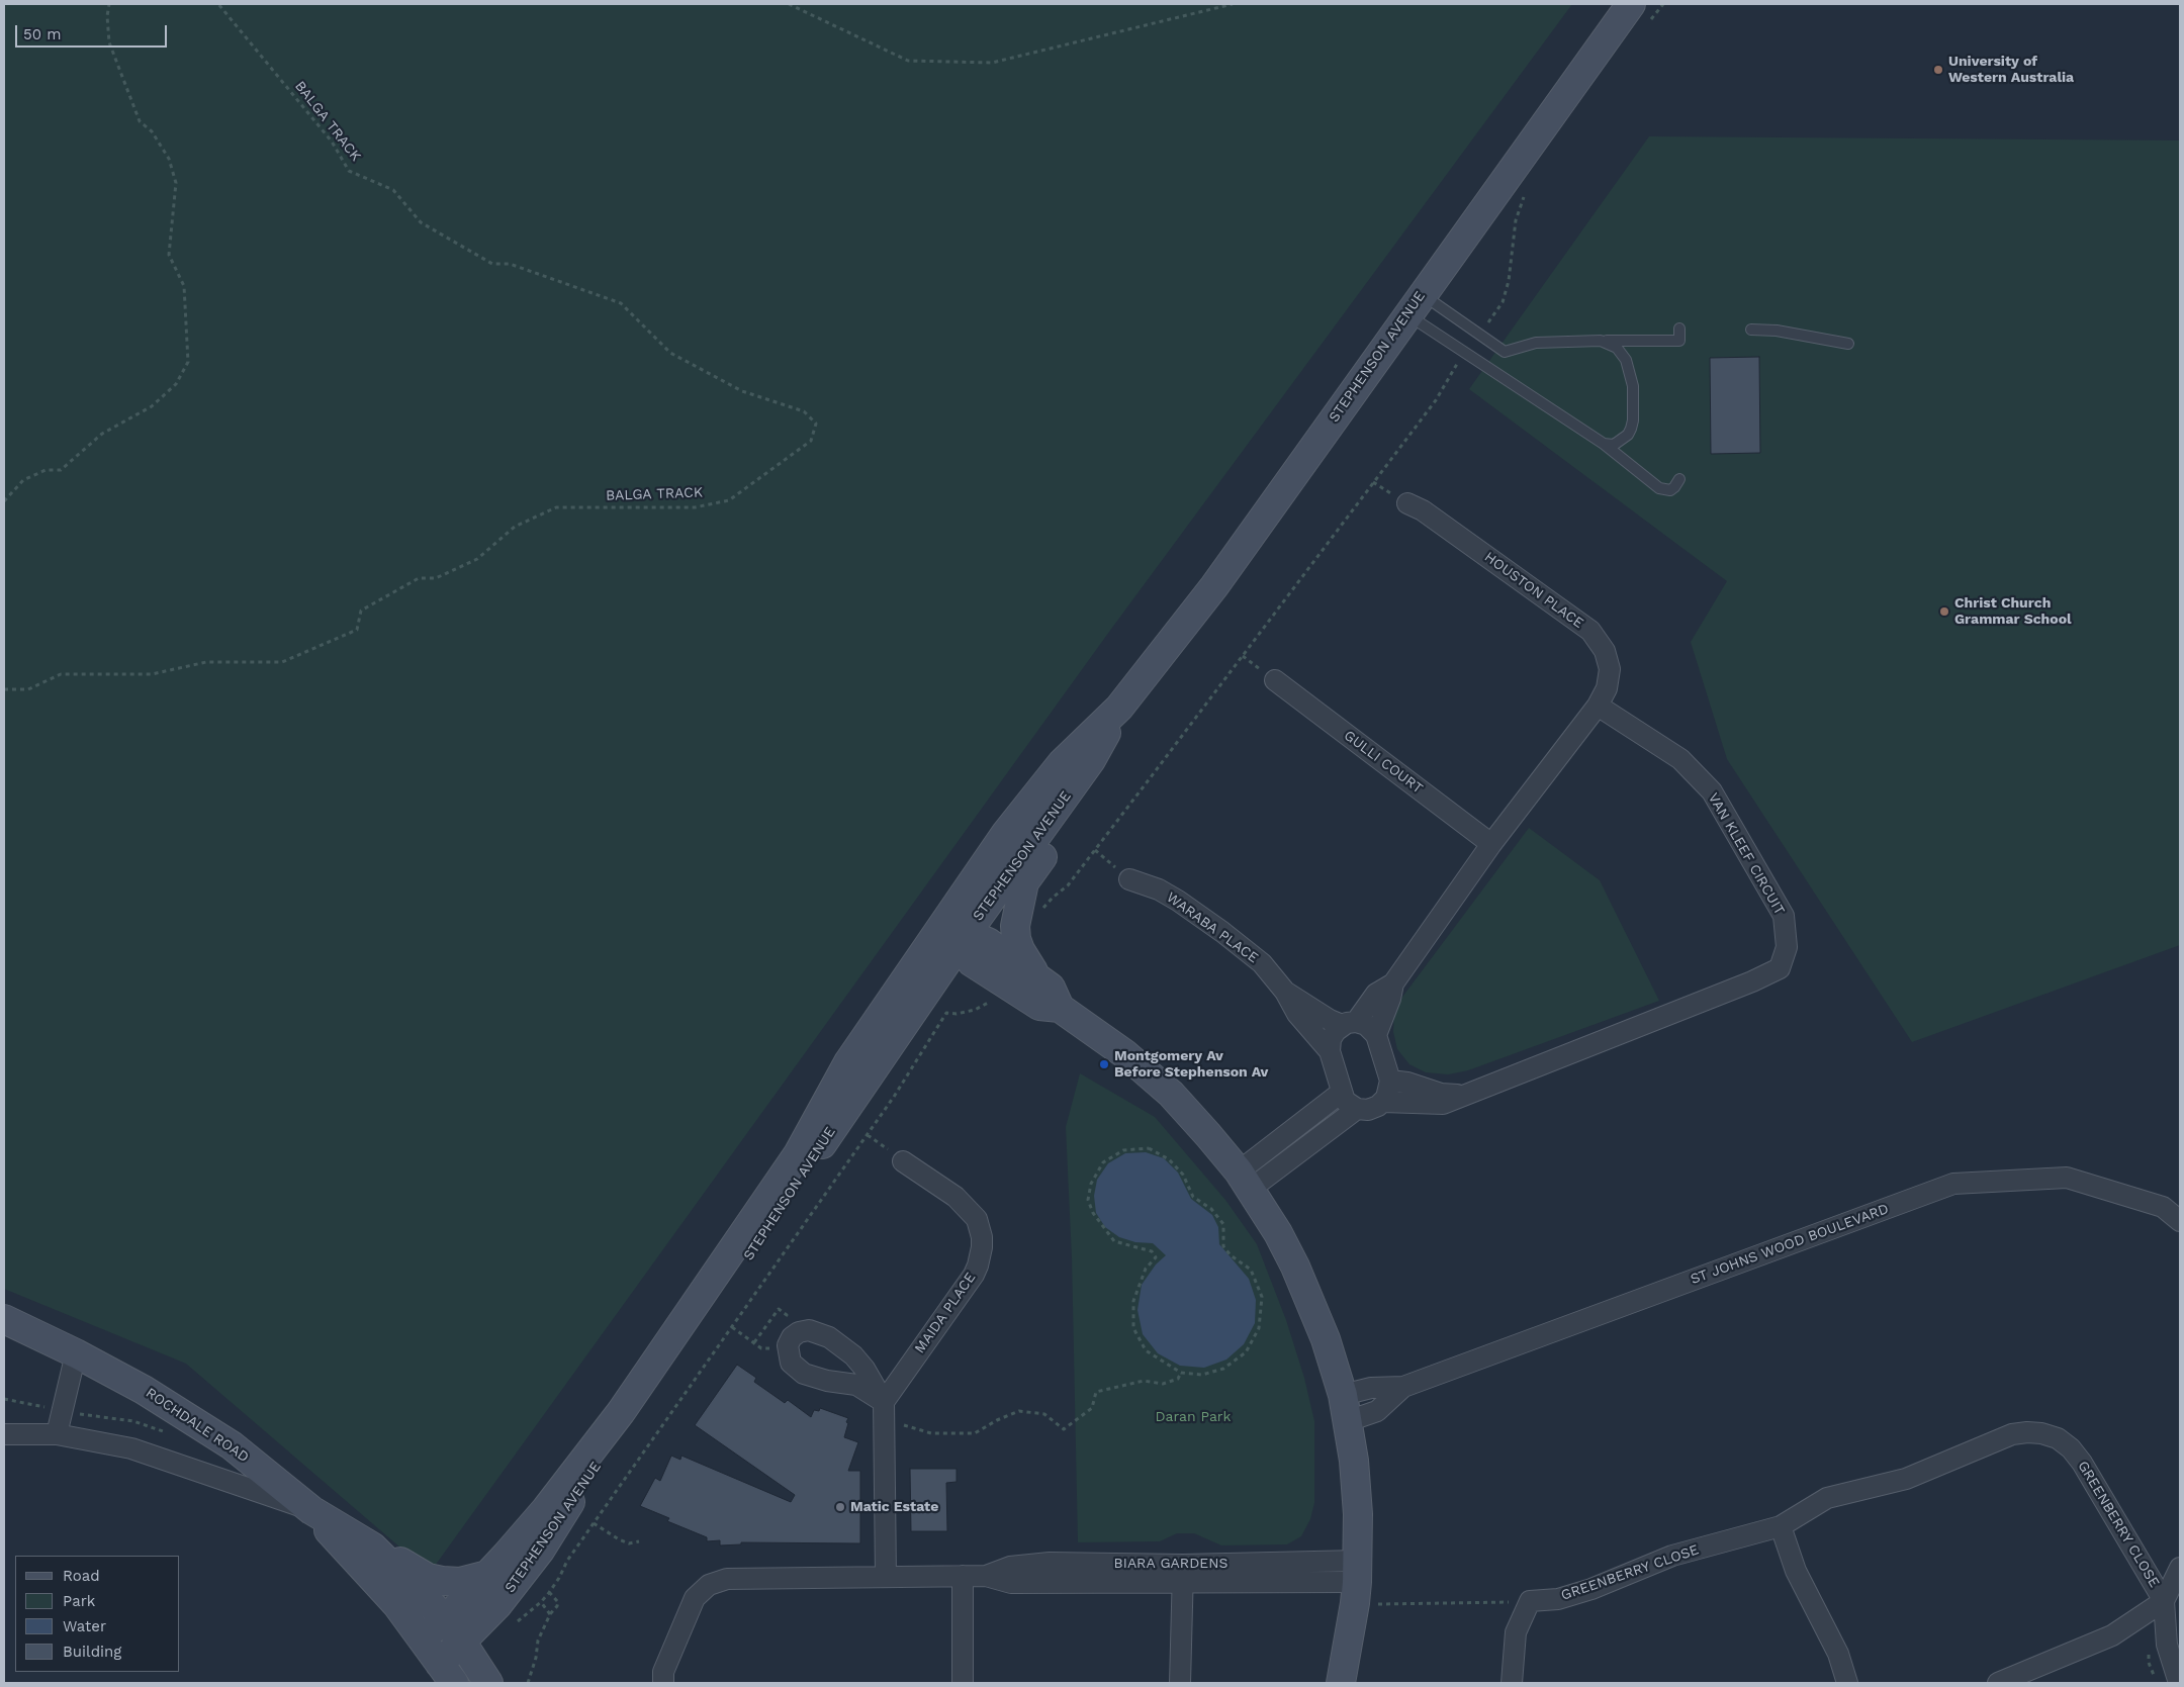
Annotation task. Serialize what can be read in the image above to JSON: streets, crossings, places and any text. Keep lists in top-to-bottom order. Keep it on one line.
{"streets":{"main road":["STEPHENSON AVENUE","ROCHDALE ROAD"],"street":["HOUSTON PLACE","GULLI COURT","VAN KLEEF CIRCUIT","WARABA PLACE","ST JOHNS WOOD BOULEVARD","MAIDA PLACE","GREENBERRY CLOSE","BIARA GARDENS"],"path":["BALGA TRACK"]},"crossings":[["STEPHENSON AVENUE","ROCHDALE ROAD"],["HOUSTON PLACE","VAN KLEEF CIRCUIT"],["VAN KLEEF CIRCUIT","WARABA PLACE"]],"parks":["Daran Park"],"places":["University of Western Australia","Christ Church Grammar School","Montgomery Av Before Stephenson Av","Matic Estate"],"legend":["Road","Park","Water","Building"],"scale_bar":"50 m"}
